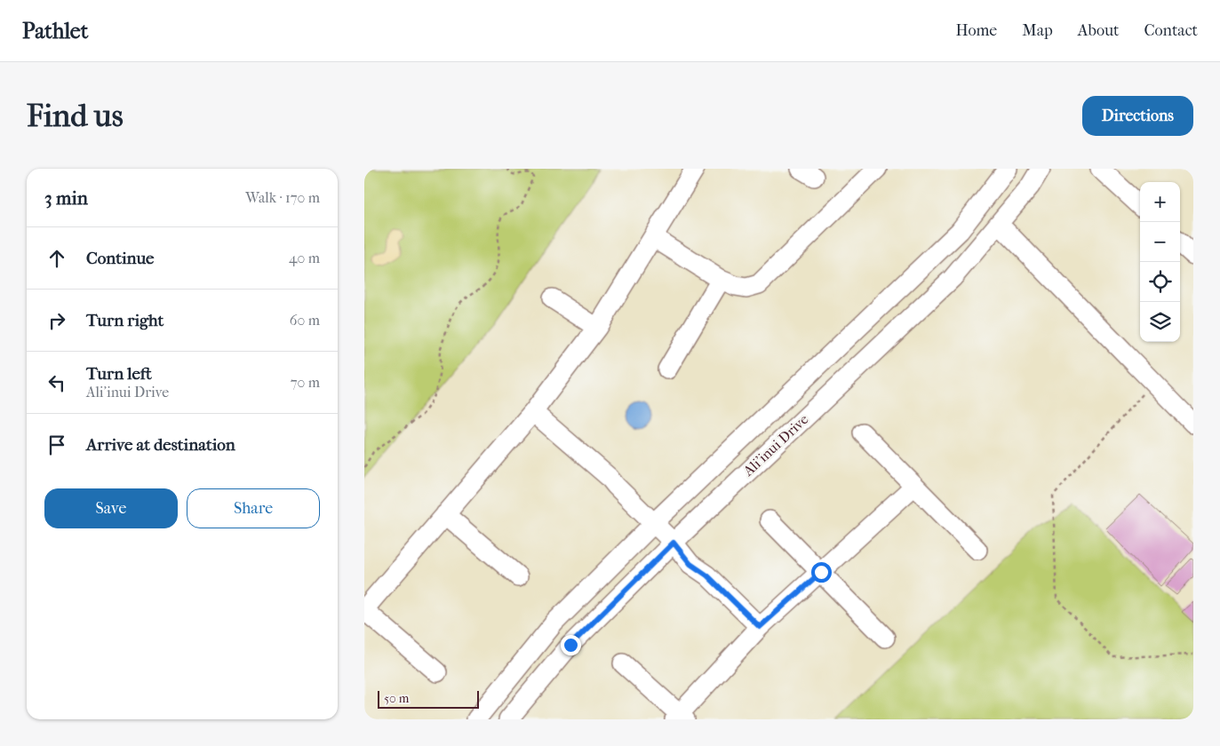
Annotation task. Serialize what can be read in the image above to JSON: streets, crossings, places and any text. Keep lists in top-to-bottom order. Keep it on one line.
{"streets":{"street":["Ali'inui Drive"]},"scale_bar":"50 m","page":{"header":"Pathlet","nav":["Home","Map","About","Contact"],"buttons":["Directions",["Save","Share"]],"title":"Find us","heading":["3 min","Walk · 170 m"],"map_buttons":["+","−"],"list":[["Continue","40 m"],["Turn right","60 m"],["Turn left","Ali'inui Drive","70 m"],"Arrive at destination"],"scale":"50 m"}}
